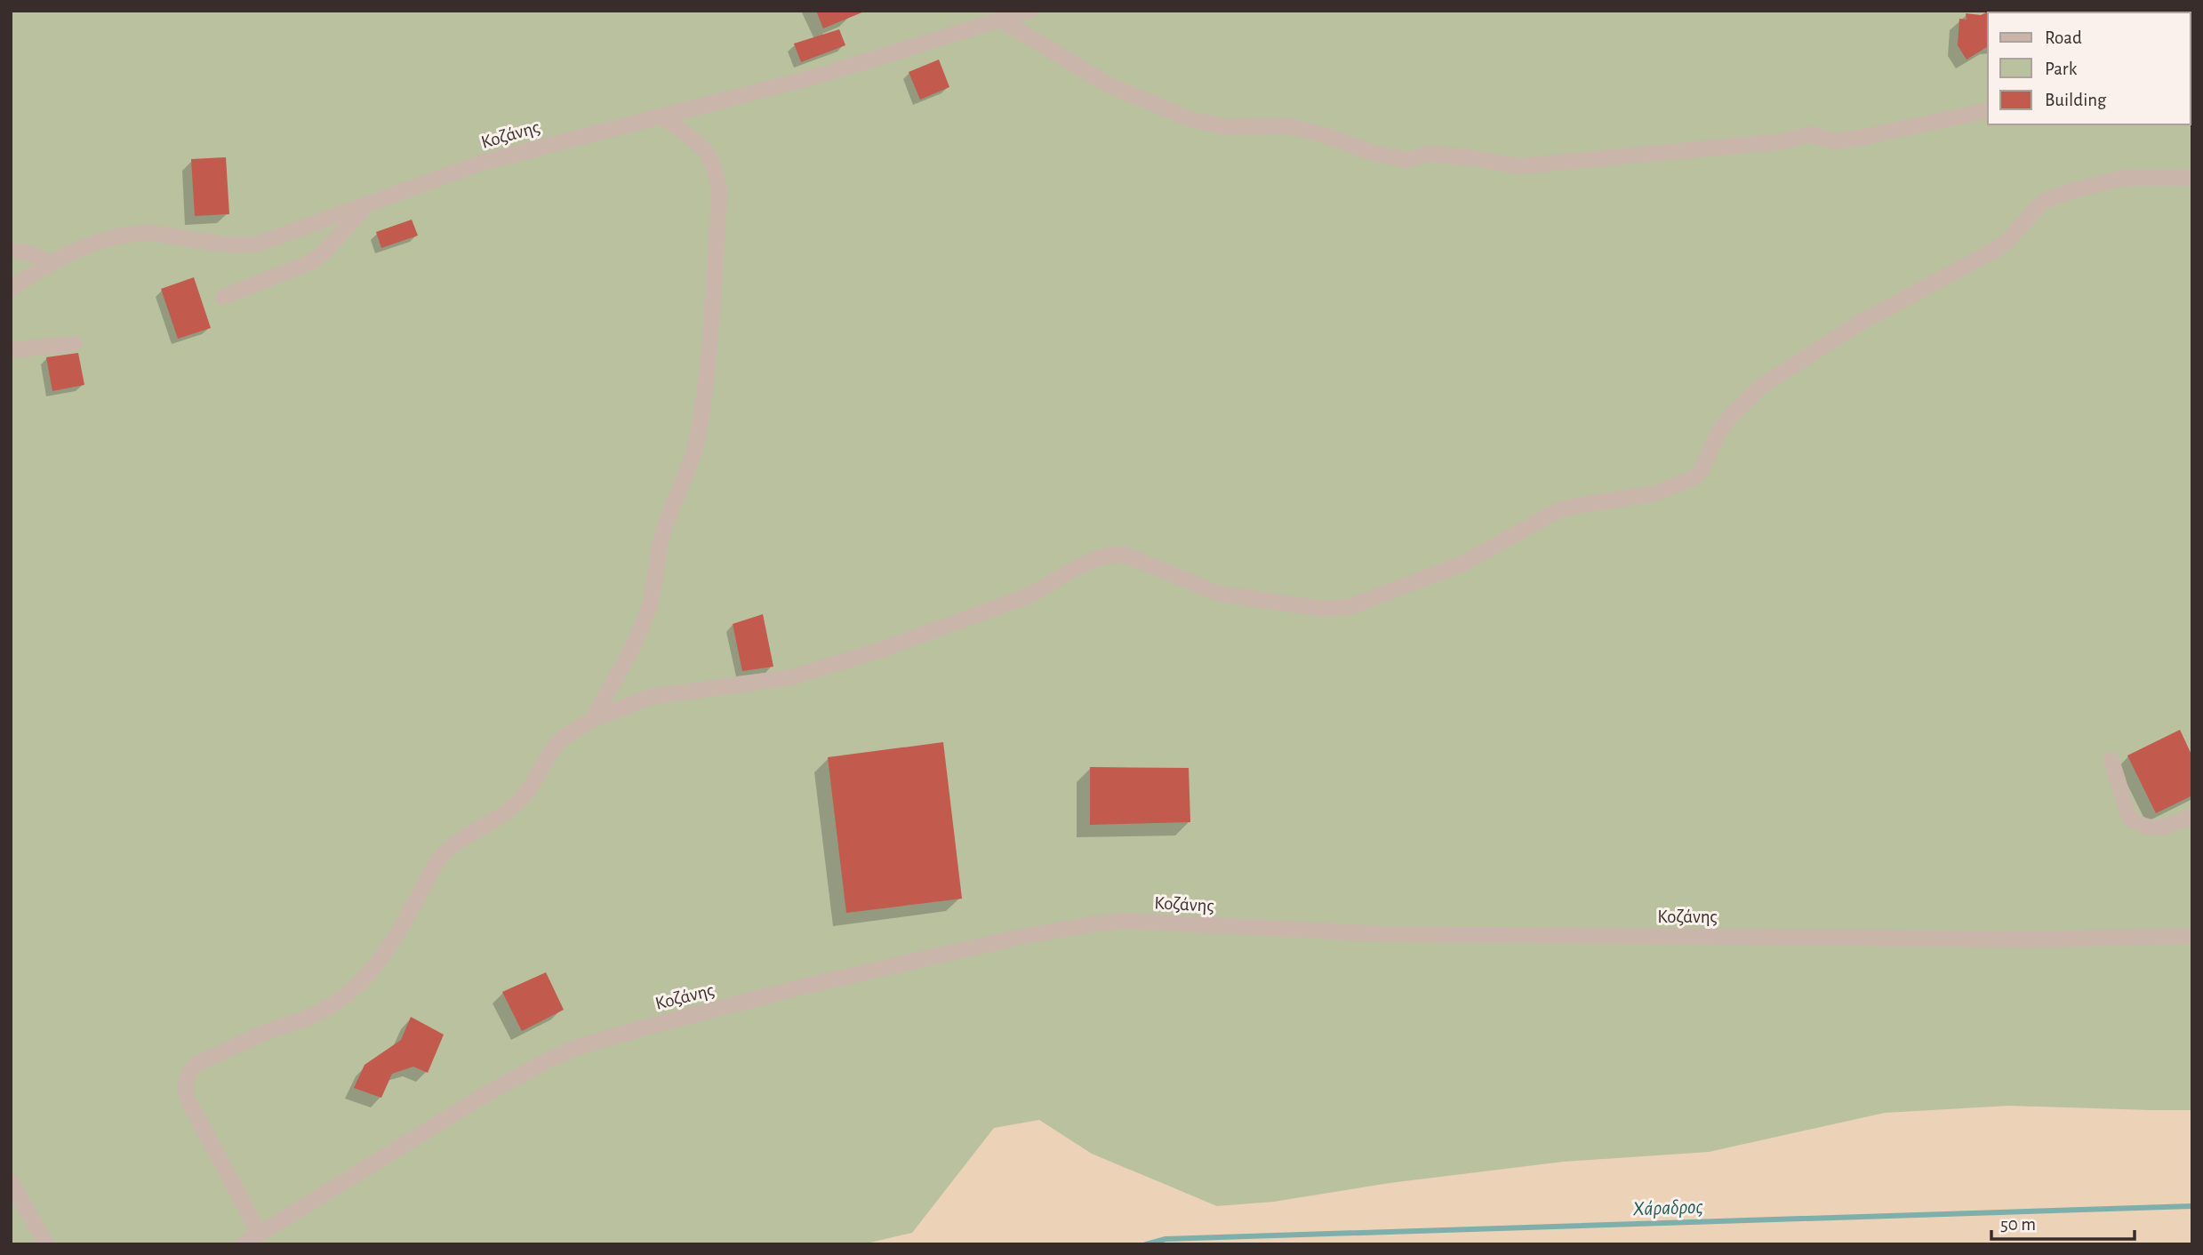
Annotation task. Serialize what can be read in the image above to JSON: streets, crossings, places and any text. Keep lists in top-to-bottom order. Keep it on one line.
{"streets":{"street":["Κοζάνης"]},"water":["Χάραδρος"],"legend":["Road","Park","Building"],"scale_bar":"50 m"}
